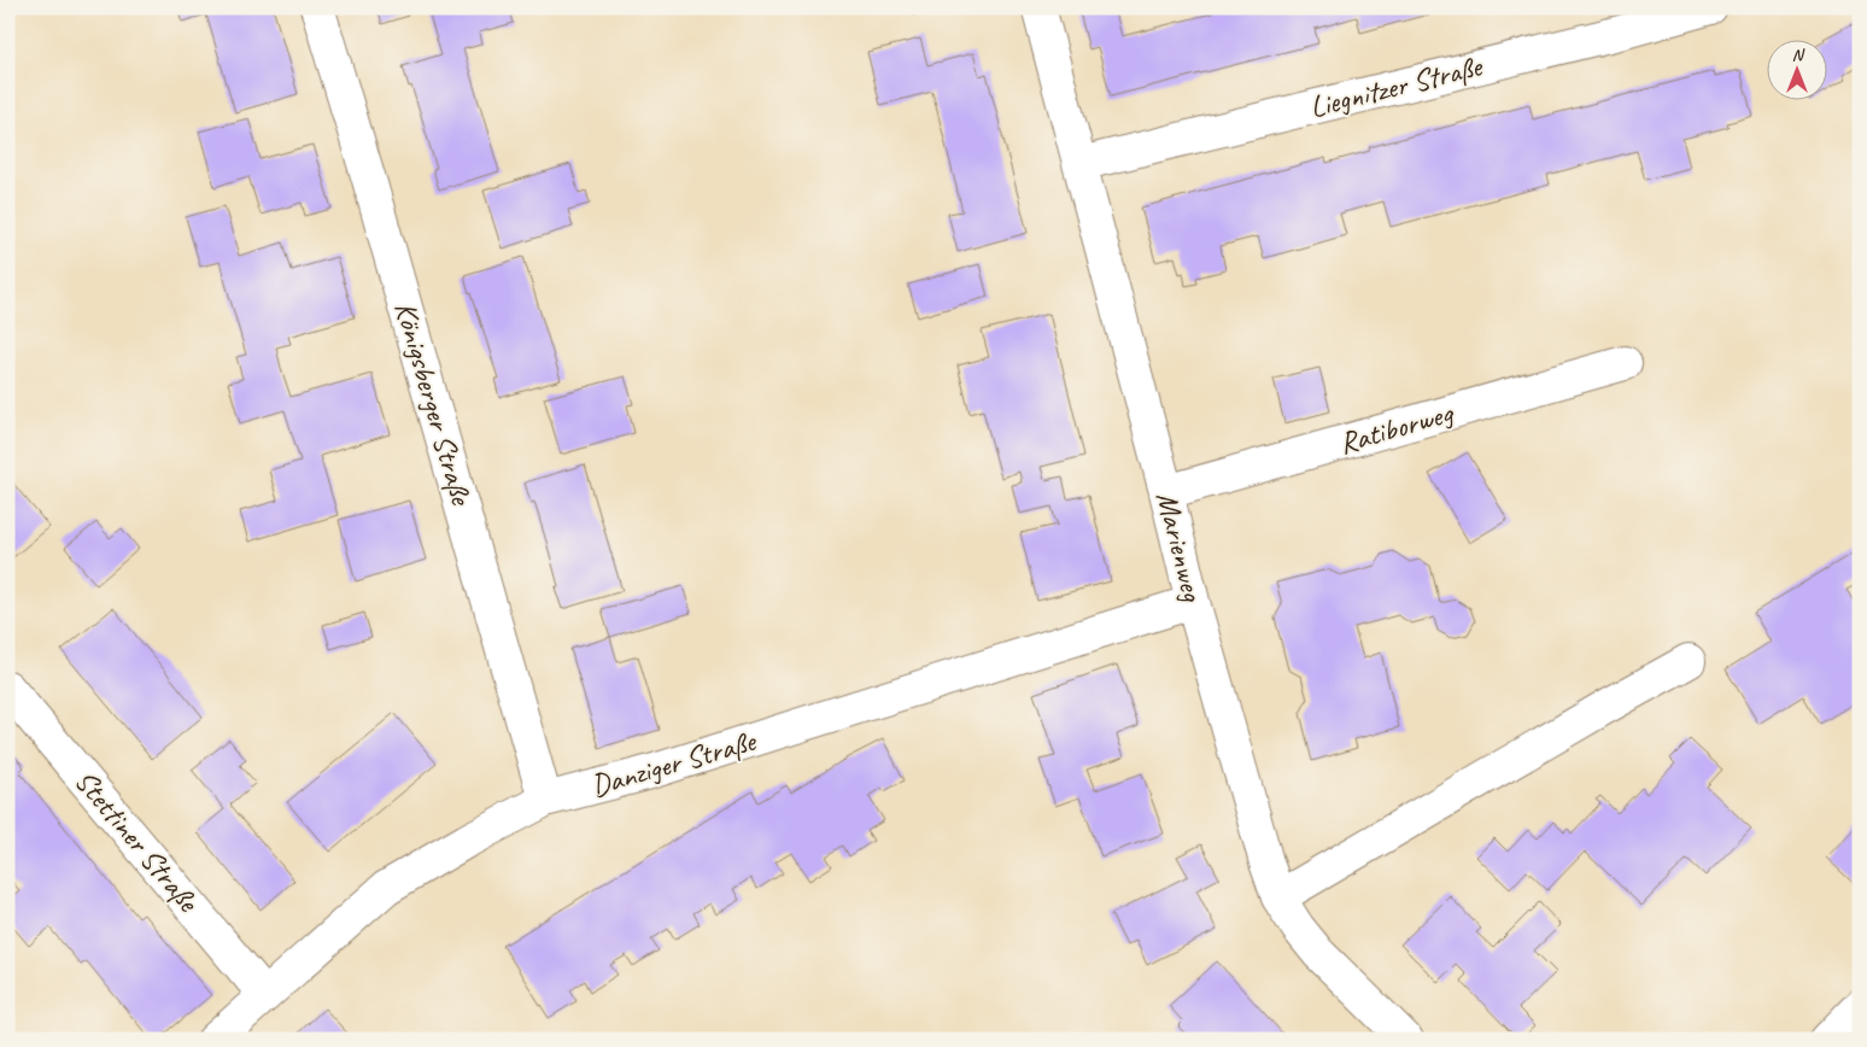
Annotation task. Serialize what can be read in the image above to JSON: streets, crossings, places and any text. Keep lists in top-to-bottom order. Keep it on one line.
{"streets":{"street":["Liegnitzer Straße","Königsberger Straße","Ratiborweg","Marienweg","Danziger Straße","Stettiner Straße"]},"crossings":[["Liegnitzer Straße","Marienweg"],["Königsberger Straße","Danziger Straße"],["Ratiborweg","Marienweg"],["Marienweg","Danziger Straße"],["Danziger Straße","Stettiner Straße"]],"north":"top"}
